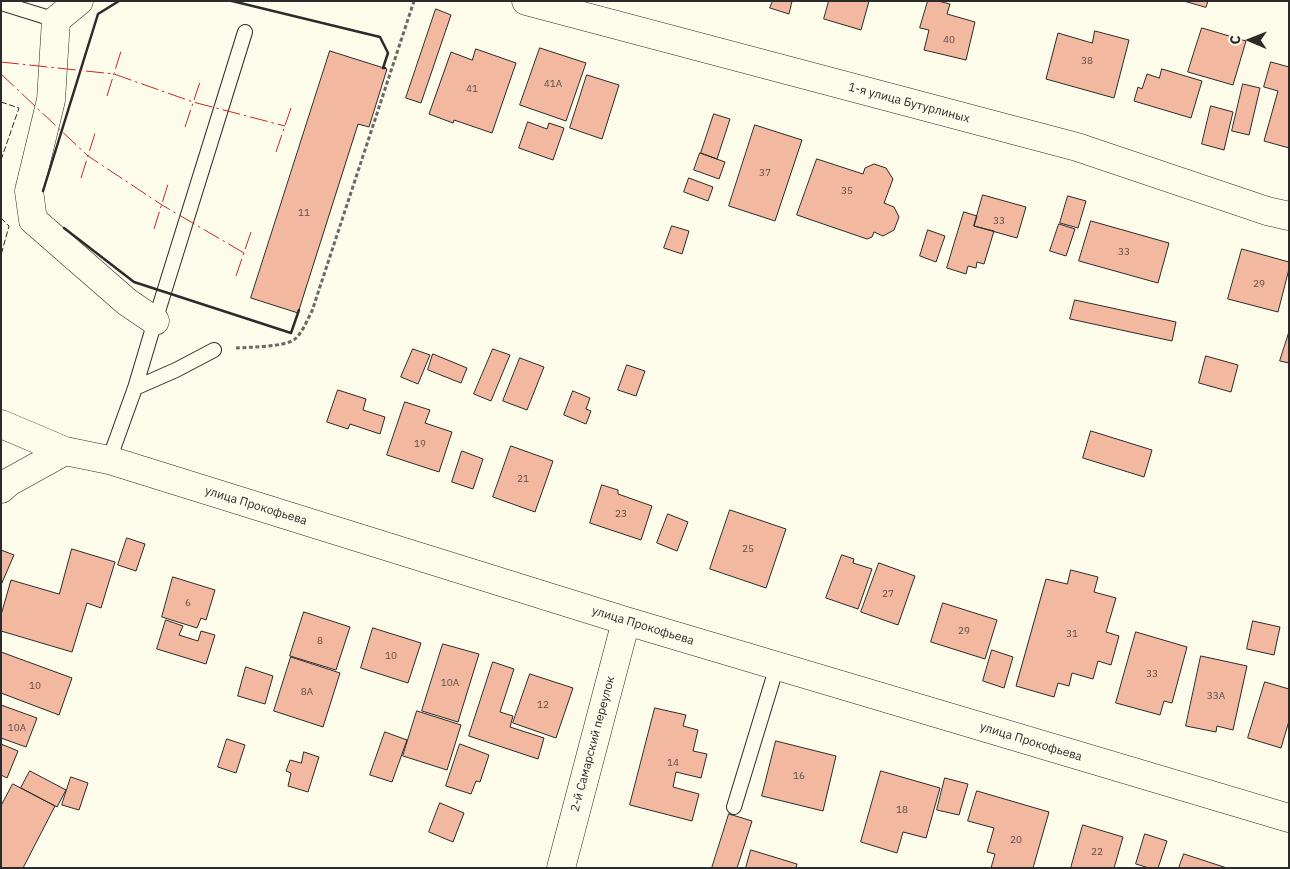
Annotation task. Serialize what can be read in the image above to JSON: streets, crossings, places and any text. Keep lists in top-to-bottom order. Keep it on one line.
{"streets":{"street":["1-я улица Бутурлиных","улица Прокофьева","2-й Самарский переулок"]},"crossings":[["улица Прокофьева","2-й Самарский переулок"]],"house_numbers":["40","38","41А","41","37","35","11","33","33","29","19","21","23","25","27","6","29","31","8","10","33","10А","10","8А","33А","12","10А","14","16","18","20","22"],"north":"left"}
